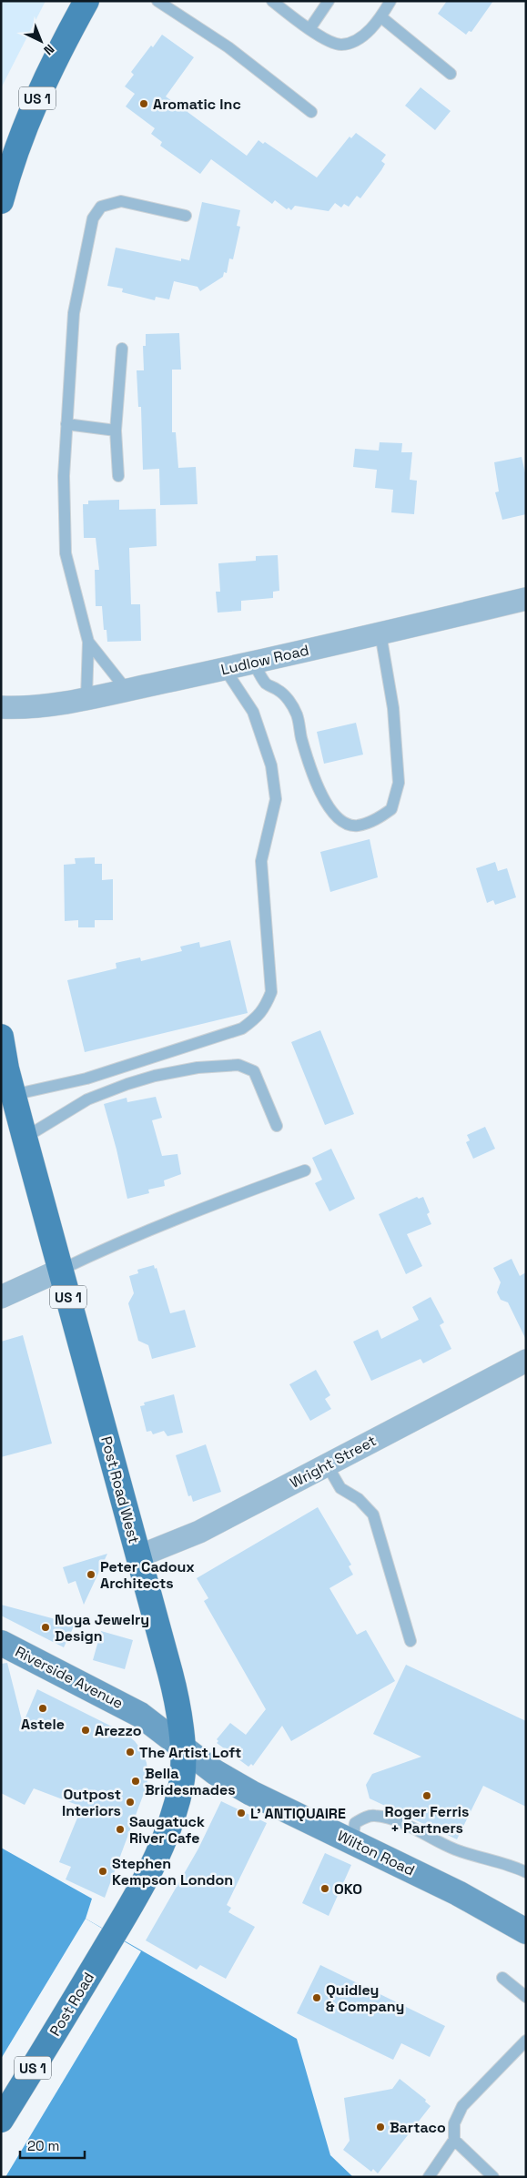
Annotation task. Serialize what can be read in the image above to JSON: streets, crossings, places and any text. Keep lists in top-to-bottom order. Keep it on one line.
{"streets":{"main road":["US 1","Post Road West","Riverside Avenue","Wilton Road","Post Road"],"street":["Ludlow Road","Wright Street"]},"crossings":[["Wright Street","Post Road West"],["Post Road West","Riverside Avenue"],["Post Road West","Wilton Road"],["Post Road West","Post Road"],["Riverside Avenue","Wilton Road"]],"places":["Aromatic Inc","Peter Cadoux Architects","Noya Jewelry Design","Astele","Arezzo","The Artist Loft","Bella Bridesmades","Roger Ferris + Partners","Outpost Interiors","L' ANTIQUAIRE","Saugatuck River Cafe","Stephen Kempson London","OKO","Quidley & Company","Bartaco"],"scale_bar":"20 m","north":"bottom right"}
